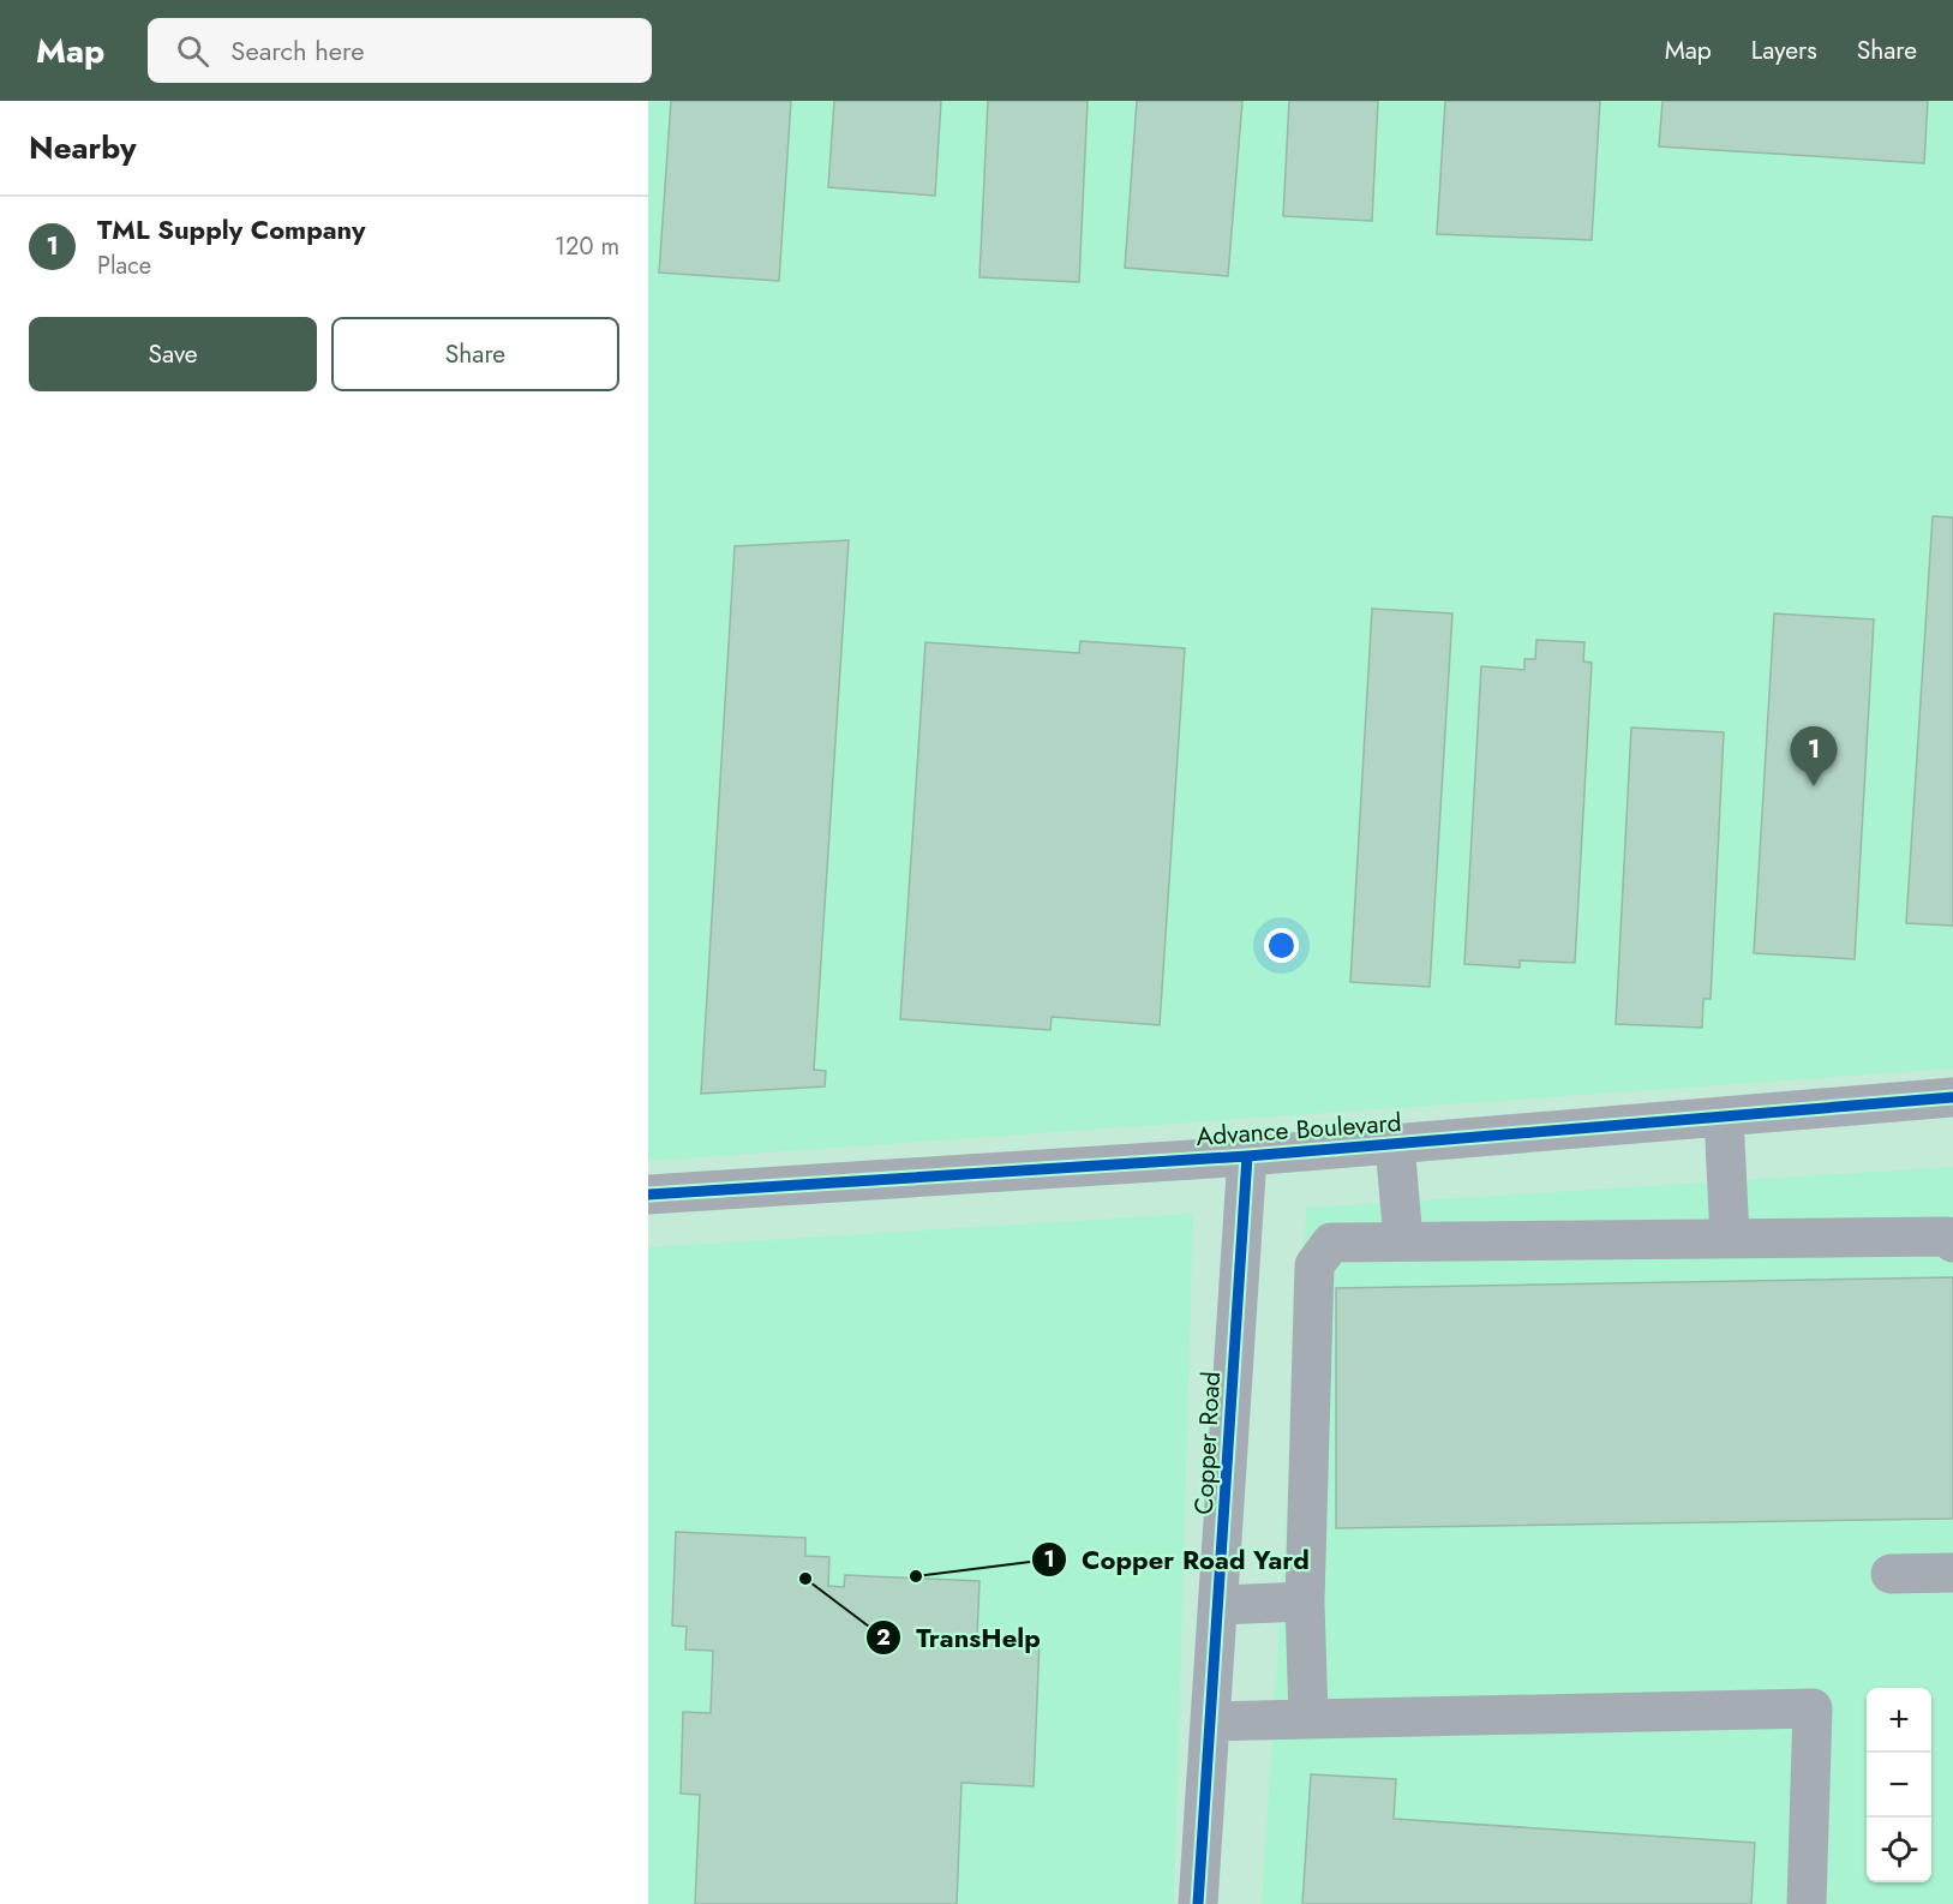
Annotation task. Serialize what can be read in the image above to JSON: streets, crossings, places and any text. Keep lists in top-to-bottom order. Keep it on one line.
{"streets":{"street":["Advance Boulevard","Copper Road"]},"crossings":[["Advance Boulevard","Copper Road"]],"places":["Copper Road Yard","TransHelp"],"page":{"header":"Map","search":"Search here","nav":["Map","Layers","Share"],"heading":"Nearby","list":[{"mark":"1","name":"TML Supply Company","note":"Place","value":"120 m"}],"buttons":["Save","Share"],"pins":"1","map_buttons":["+","−"]}}
